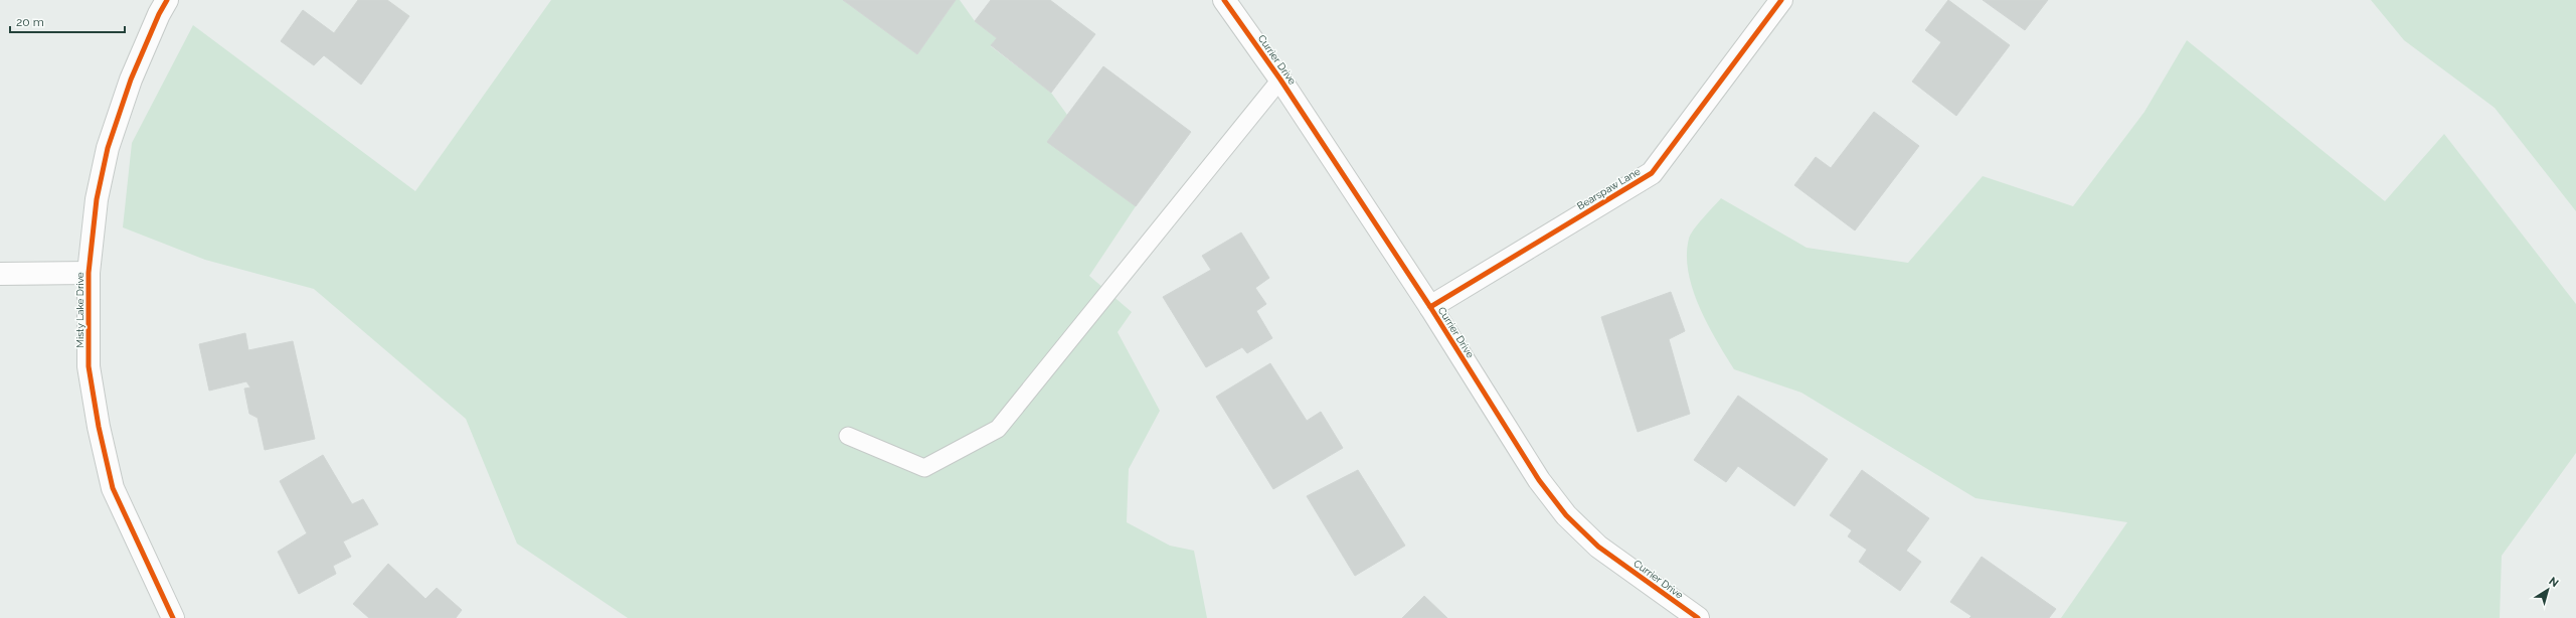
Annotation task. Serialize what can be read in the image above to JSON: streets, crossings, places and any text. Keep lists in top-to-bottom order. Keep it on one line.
{"streets":{"street":["Currier Drive","Bearspaw Lane","Misty Lake Drive"]},"crossings":[["Currier Drive","Bearspaw Lane"]],"scale_bar":"20 m","north":"top right"}
